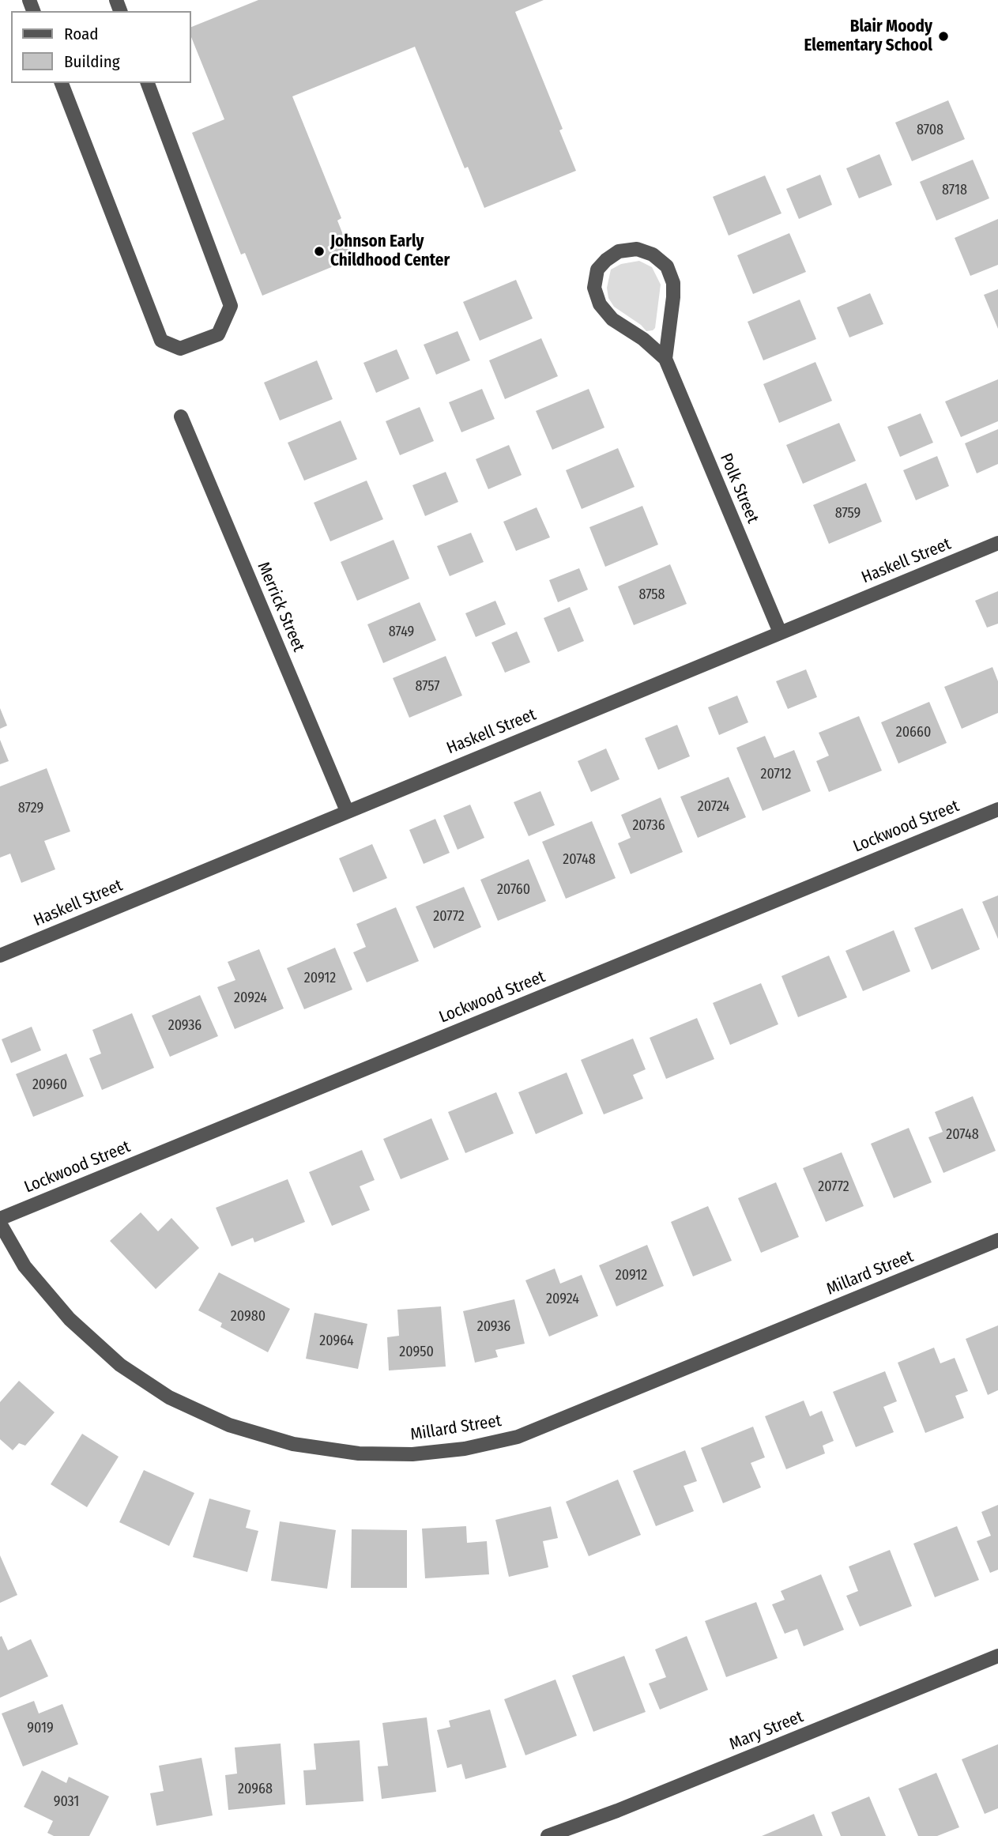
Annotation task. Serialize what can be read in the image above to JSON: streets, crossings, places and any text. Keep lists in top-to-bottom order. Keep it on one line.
{"streets":{"street":["Polk Street","Haskell Street","Merrick Street","Lockwood Street","Millard Street","Mary Street"]},"crossings":[["Polk Street","Haskell Street"],["Haskell Street","Merrick Street"]],"places":["Blair Moody Elementary School","Johnson Early Childhood Center"],"house_numbers":["8708","8718","8759","8758","8749","8757","20660","20712","20724","8729","20736","20748","20760","20772","20912","20924","20936","20960","20748","20772","20912","20924","20980","20936","20964","20950","9019","20968","9031"],"legend":["Road","Building"]}
